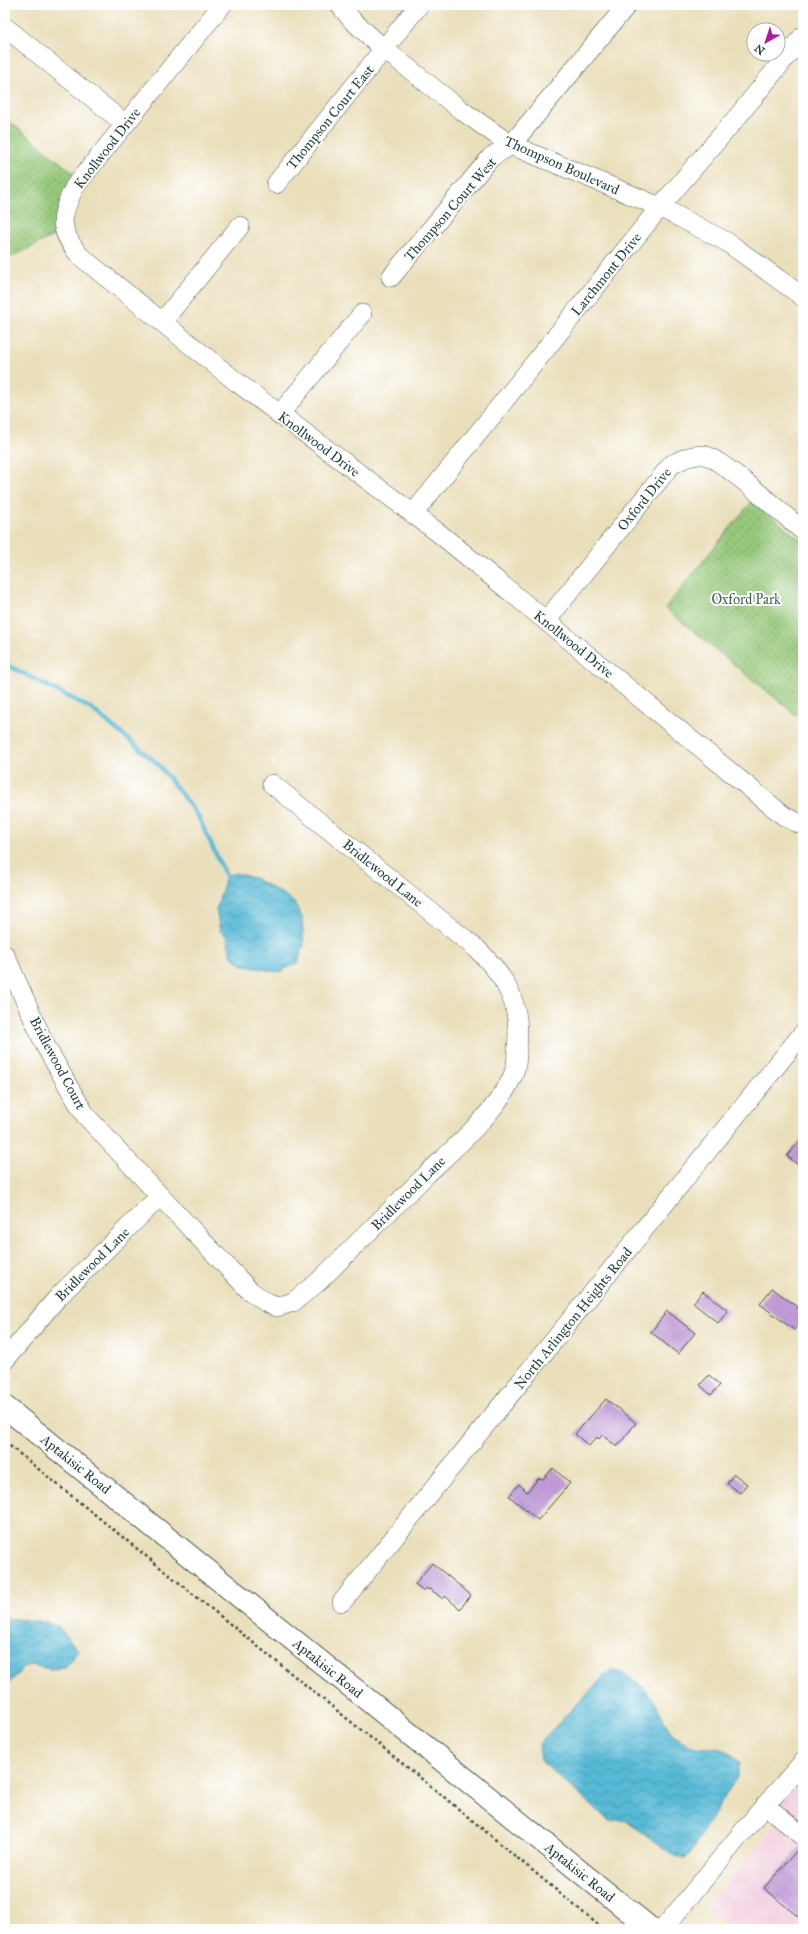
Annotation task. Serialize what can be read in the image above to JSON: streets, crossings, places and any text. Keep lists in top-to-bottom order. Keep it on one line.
{"streets":{"main road":["Aptakisic Road"],"street":["Thompson Court East","Knollwood Drive","Thompson Boulevard","Thompson Court West","Larchmont Drive","Oxford Drive","Bridlewood Lane","Bridlewood Court","North Arlington Heights Road"]},"crossings":[["Thompson Court East","Thompson Boulevard"],["Knollwood Drive","Larchmont Drive"],["Knollwood Drive","Oxford Drive"],["Thompson Boulevard","Thompson Court West"],["Thompson Boulevard","Larchmont Drive"],["Bridlewood Lane","Bridlewood Court"]],"parks":["Oxford Park"],"north":"bottom left"}
